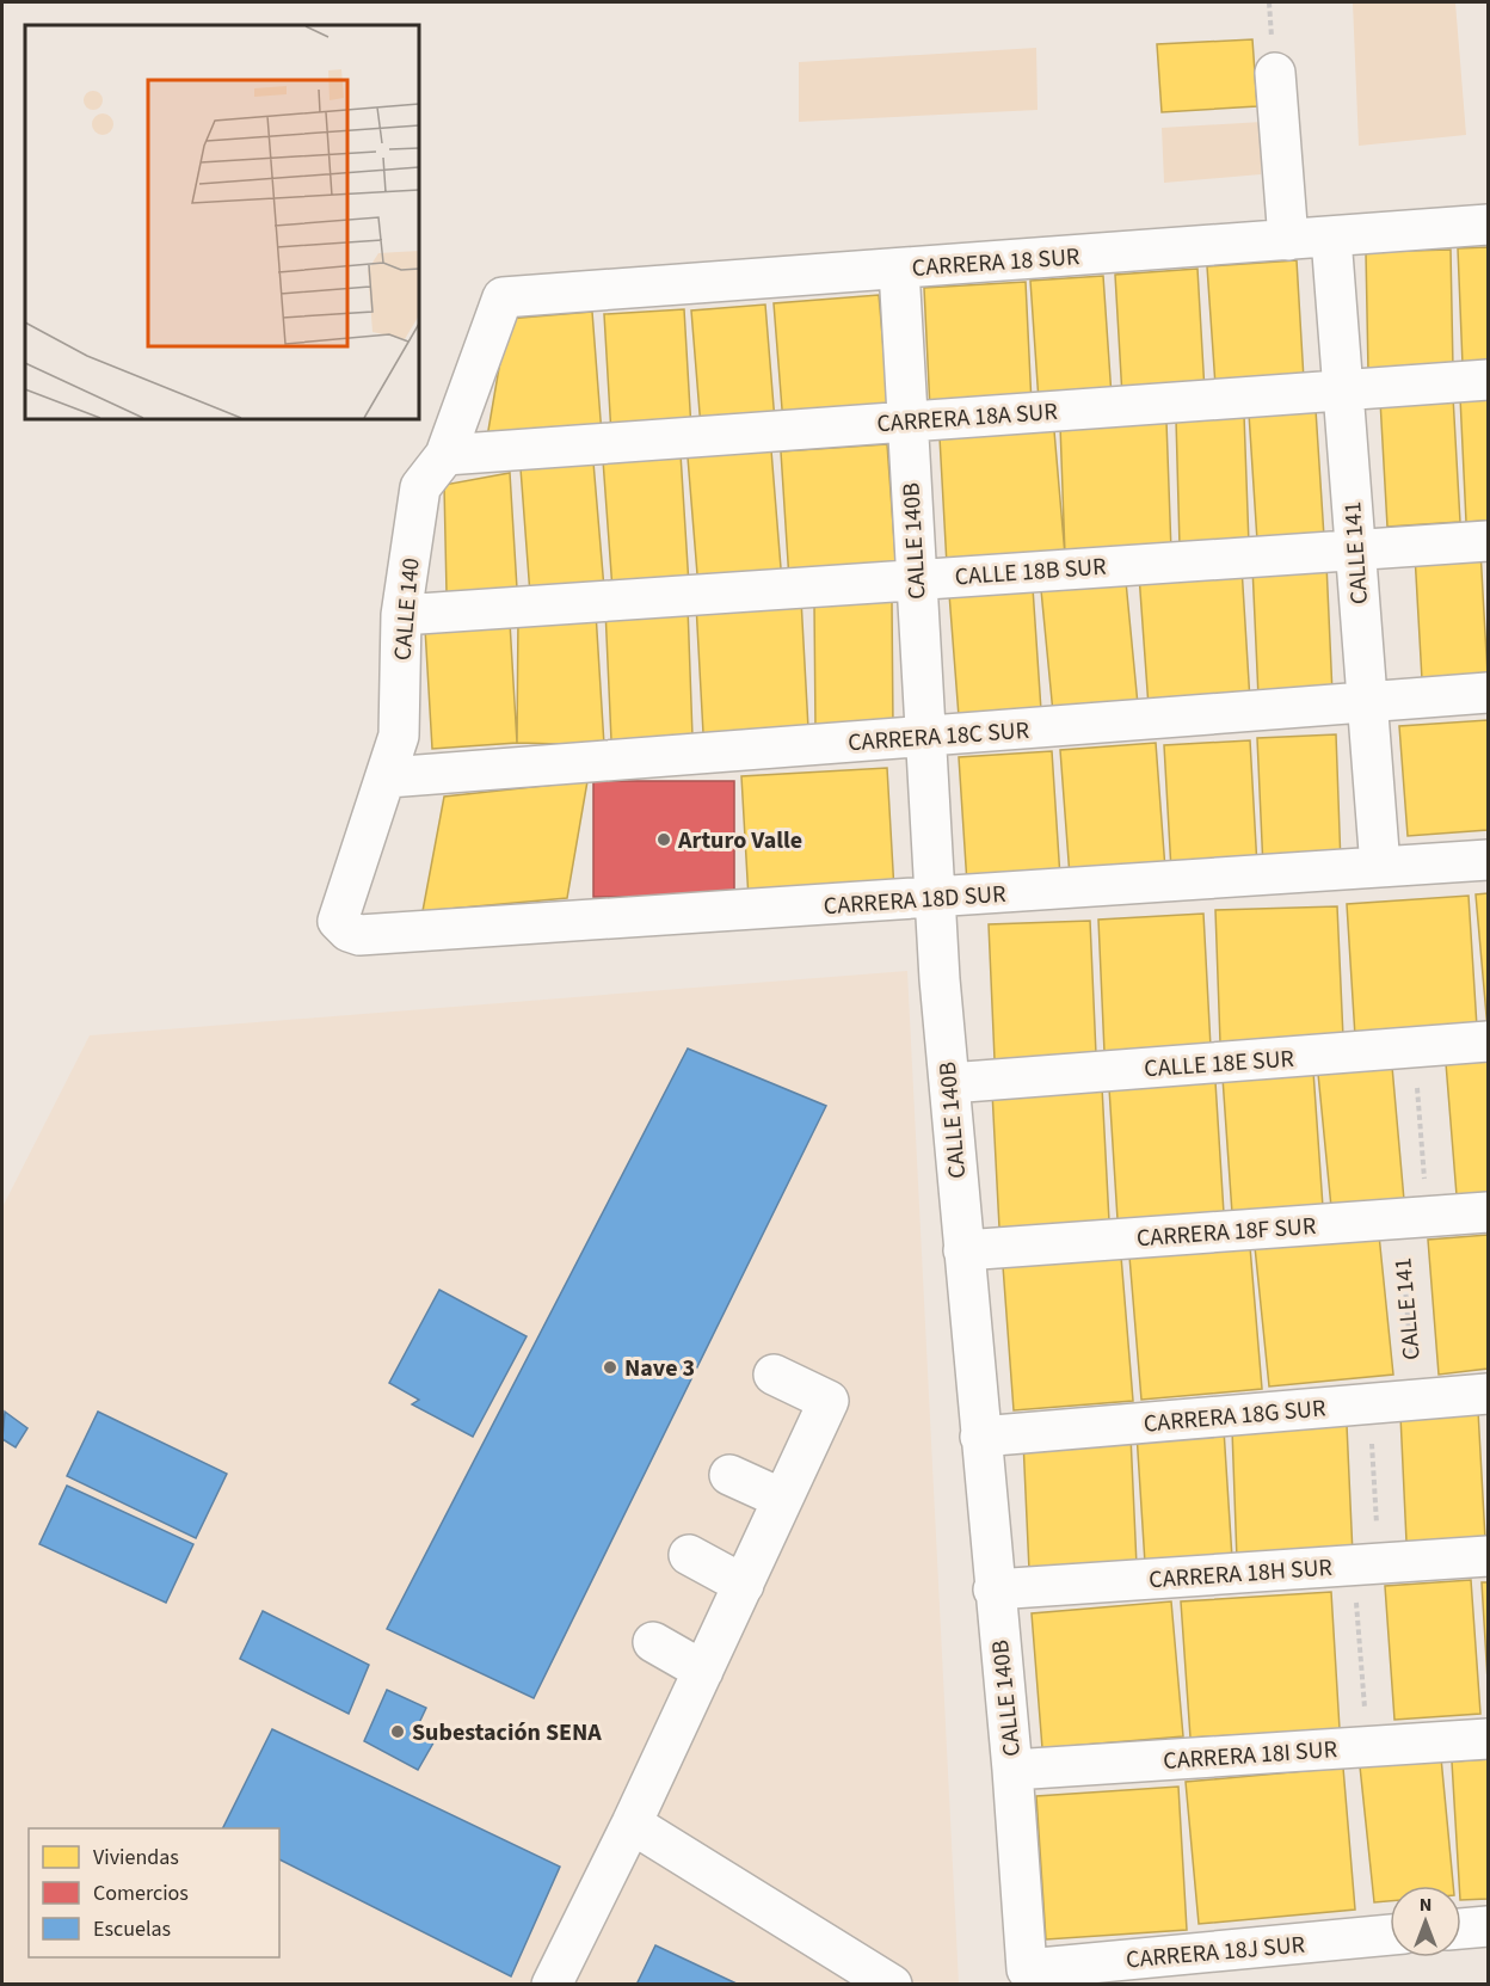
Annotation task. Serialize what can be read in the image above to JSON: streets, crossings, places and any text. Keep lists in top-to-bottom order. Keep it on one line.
{"streets":{"street":["CARRERA 18 SUR","CARRERA 18A SUR","CALLE 140B","CALLE 141","CALLE 18B SUR","CALLE 140","CARRERA 18C SUR","CARRERA 18D SUR","CALLE 18E SUR","CARRERA 18F SUR","CARRERA 18G SUR","CARRERA 18H SUR","CARRERA 18I SUR","CARRERA 18J SUR"]},"crossings":[["CARRERA 18 SUR","CALLE 140B"],["CARRERA 18 SUR","CALLE 141"],["CARRERA 18 SUR","CALLE 140"],["CARRERA 18A SUR","CALLE 140B"],["CARRERA 18A SUR","CALLE 141"],["CARRERA 18A SUR","CALLE 140"],["CALLE 140B","CALLE 18B SUR"],["CALLE 140B","CARRERA 18C SUR"],["CALLE 140B","CARRERA 18D SUR"],["CALLE 140B","CALLE 18E SUR"],["CALLE 140B","CARRERA 18F SUR"],["CALLE 140B","CARRERA 18G SUR"],["CALLE 140B","CARRERA 18H SUR"],["CALLE 140B","CARRERA 18I SUR"],["CALLE 140B","CARRERA 18J SUR"],["CALLE 141","CALLE 18B SUR"],["CALLE 141","CARRERA 18C SUR"],["CALLE 141","CARRERA 18D SUR"],["CALLE 141","CALLE 18E SUR"],["CALLE 141","CARRERA 18F SUR"],["CALLE 141","CARRERA 18G SUR"],["CALLE 18B SUR","CALLE 140"],["CALLE 140","CARRERA 18C SUR"],["CALLE 140","CARRERA 18D SUR"]],"places":["Arturo Valle","Nave 3","Subestación SENA"],"legend":["Viviendas","Comercios","Escuelas"],"north":"top"}
